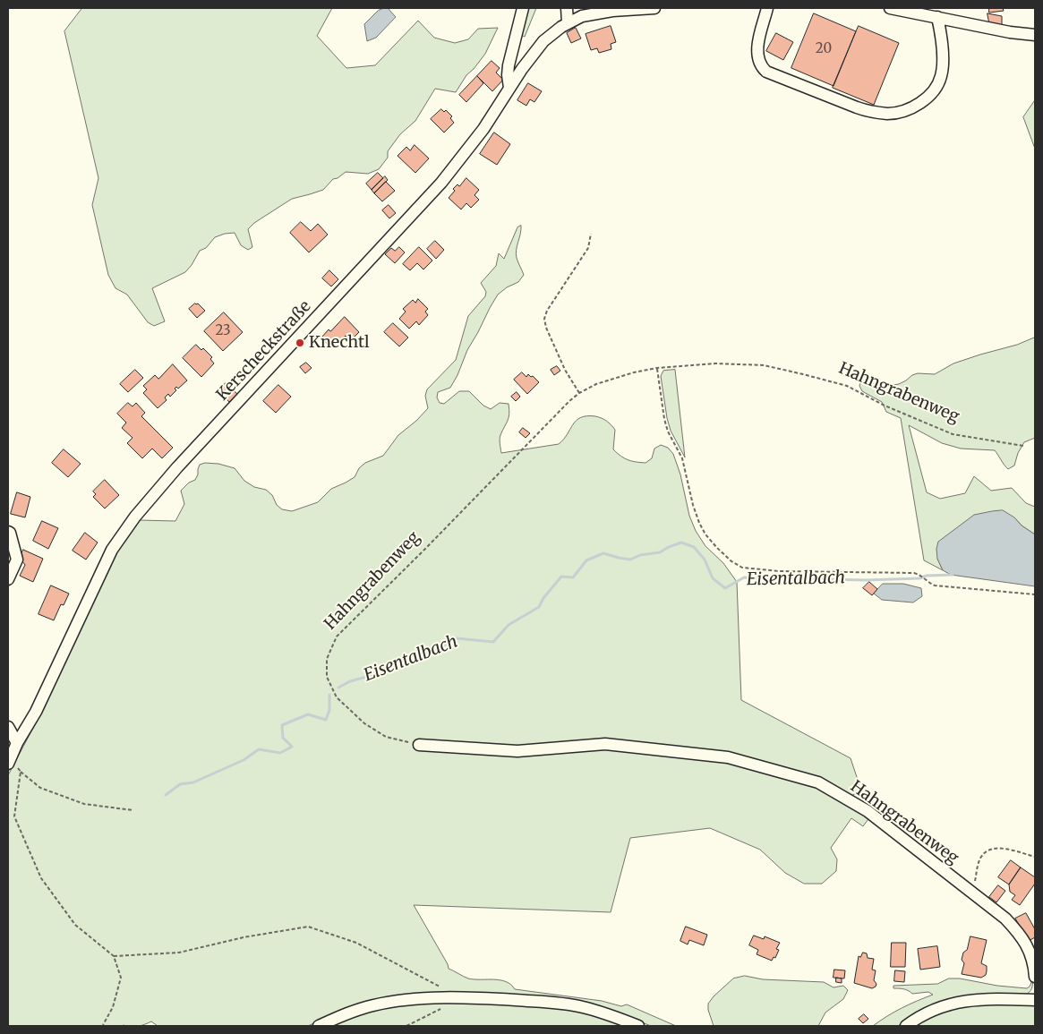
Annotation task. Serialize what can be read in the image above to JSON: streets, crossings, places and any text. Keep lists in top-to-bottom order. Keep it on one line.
{"streets":{"street":["Kerscheckstraße","Hahngrabenweg"]},"water":["Eisentalbach"],"places":["Knechtl"],"house_numbers":["20","23"]}
